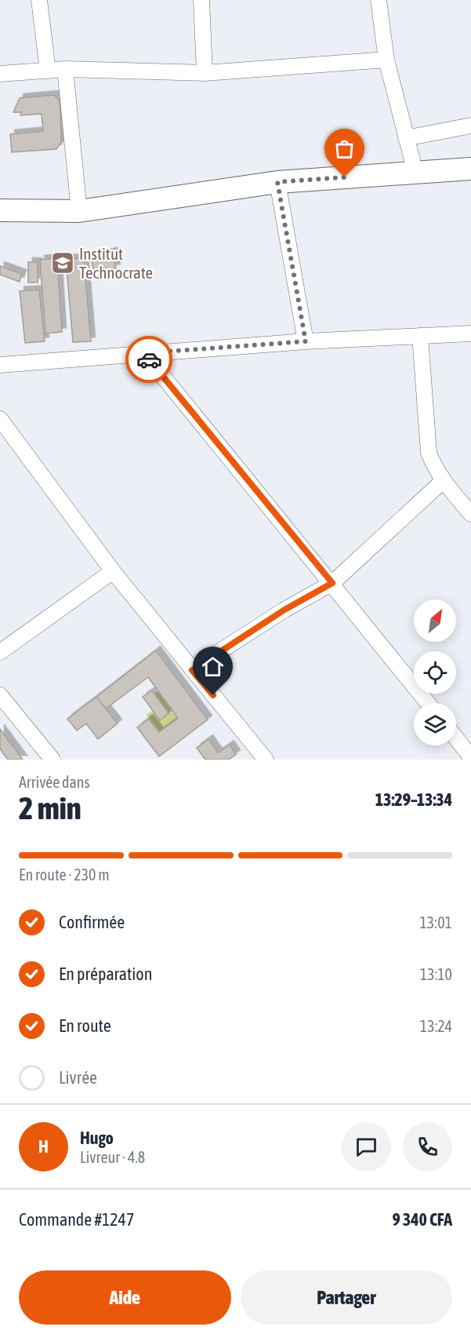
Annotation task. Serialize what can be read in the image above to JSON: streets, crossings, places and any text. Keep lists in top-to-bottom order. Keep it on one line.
{"places":{"school or university":["Institut Technocrate"]},"north":"top right","page":{"heading":["2 min","Arrivée dans","13:29–13:34"],"panel":["Hugo","Livreur · 4.8","Commande #1247","9 340 CFA"],"bar":"En route · 230 m","list":[["Confirmée","13:01"],["En préparation","13:10"],["En route","13:24"],"Livrée"],"round":"H","buttons":["Aide","Partager"]}}
